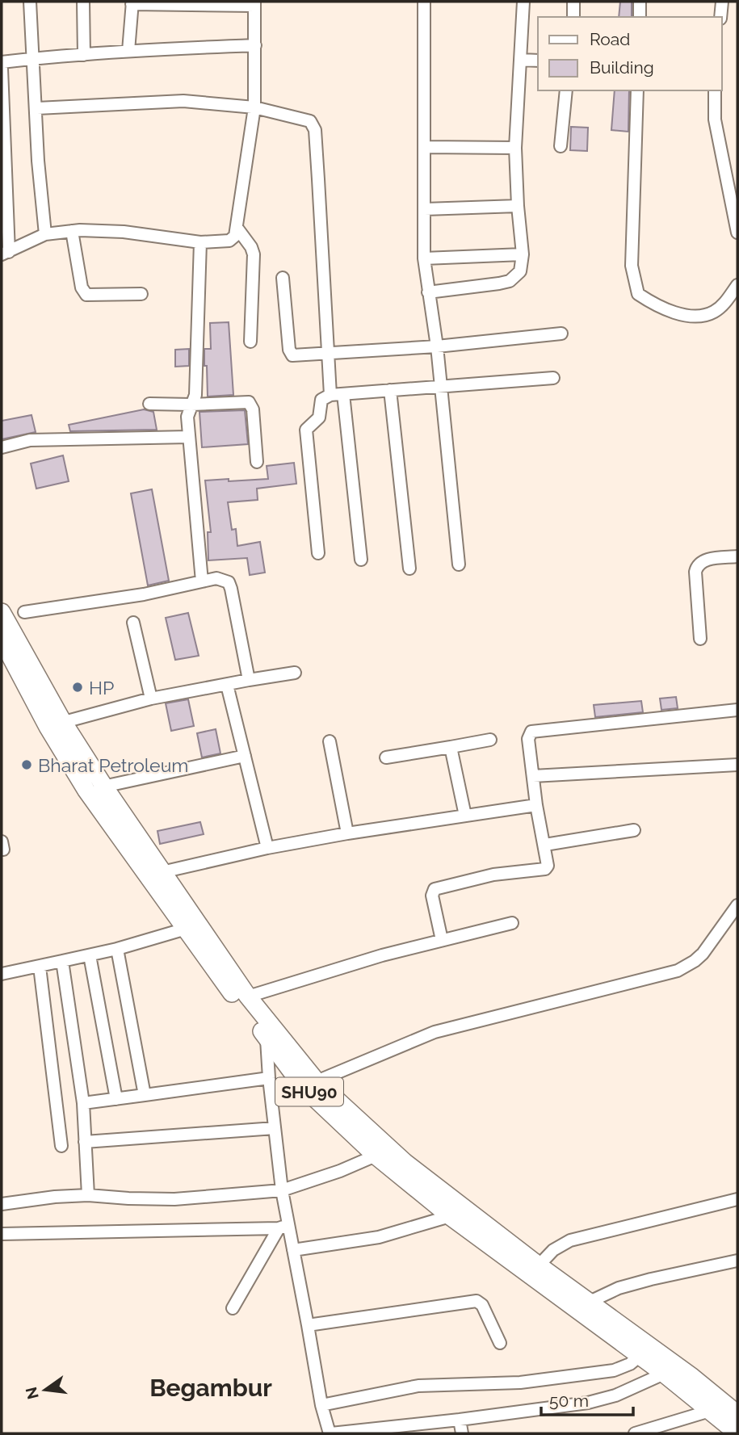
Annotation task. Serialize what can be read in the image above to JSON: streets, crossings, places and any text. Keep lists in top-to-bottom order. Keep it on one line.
{"streets":{"main road":["SHU90"]},"districts":["Begambur"],"places":["HP","Bharat Petroleum"],"legend":["Road","Building"],"scale_bar":"50 m","north":"left"}
